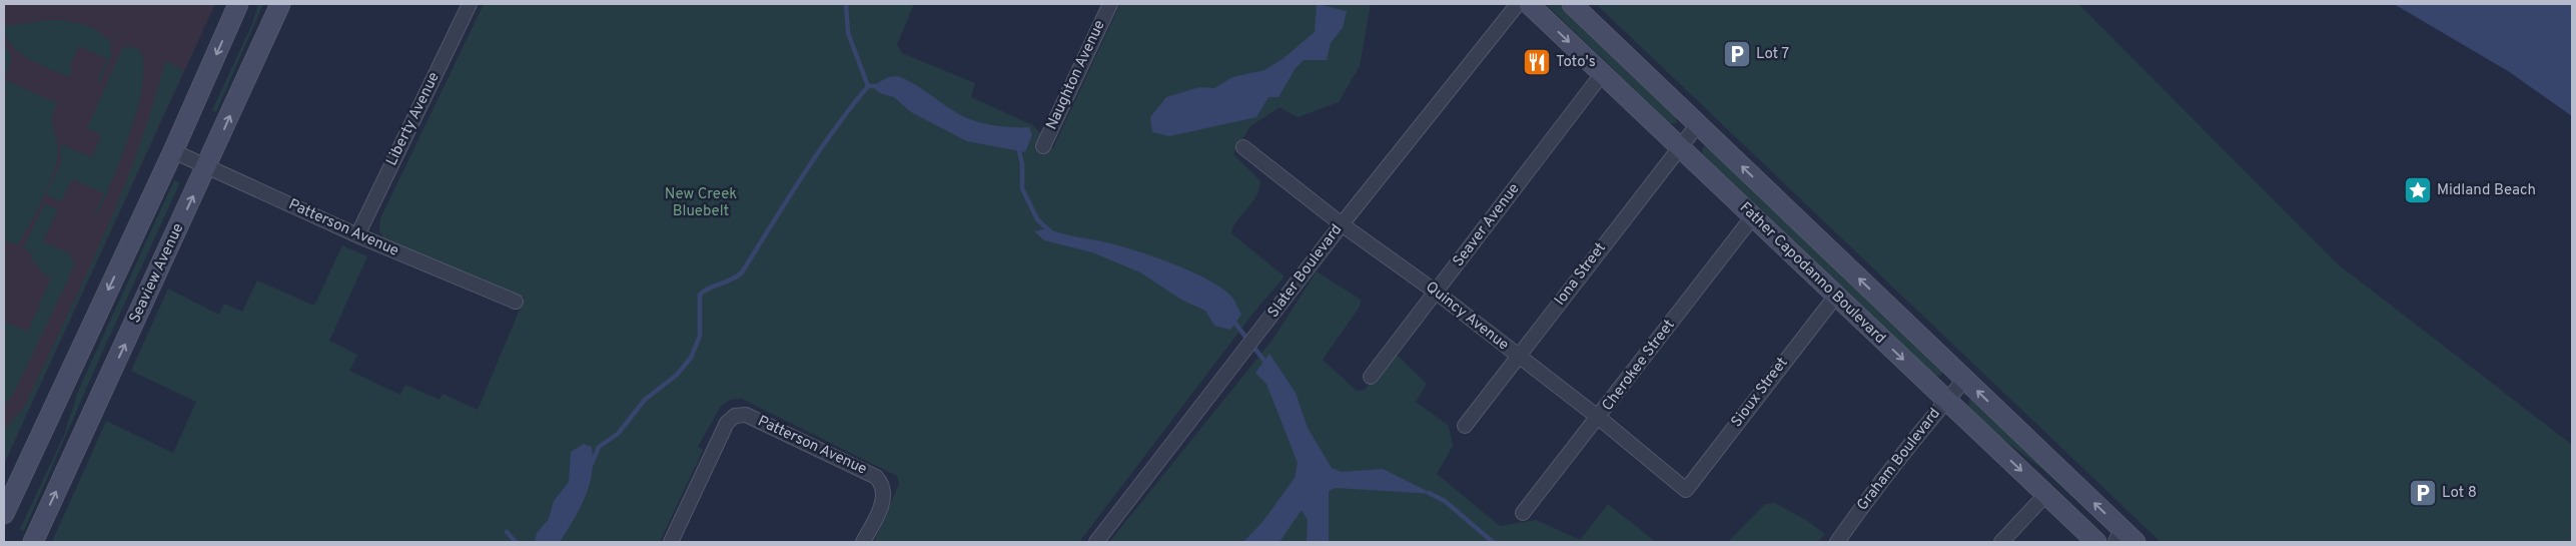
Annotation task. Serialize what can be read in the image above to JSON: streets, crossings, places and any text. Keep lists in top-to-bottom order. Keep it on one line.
{"streets":{"main road":["Seaview Avenue","Father Capodanno Boulevard"],"street":["Naughton Avenue","Liberty Avenue","Seaver Avenue","Patterson Avenue","Slater Boulevard","Iona Street","Quincy Avenue","Cherokee Street","Sioux Street","Graham Boulevard"]},"crossings":[["Liberty Avenue","Patterson Avenue"],["Seaver Avenue","Father Capodanno Boulevard"],["Seaver Avenue","Quincy Avenue"],["Patterson Avenue","Seaview Avenue"],["Slater Boulevard","Quincy Avenue"],["Father Capodanno Boulevard","Iona Street"],["Father Capodanno Boulevard","Cherokee Street"],["Father Capodanno Boulevard","Sioux Street"],["Father Capodanno Boulevard","Graham Boulevard"],["Iona Street","Quincy Avenue"],["Quincy Avenue","Cherokee Street"],["Quincy Avenue","Sioux Street"]],"parks":["New Creek Bluebelt"],"places":{"parking":["Lot 7","Lot 8"],"restaurant":["Toto's"],"place":["Midland Beach"]}}
